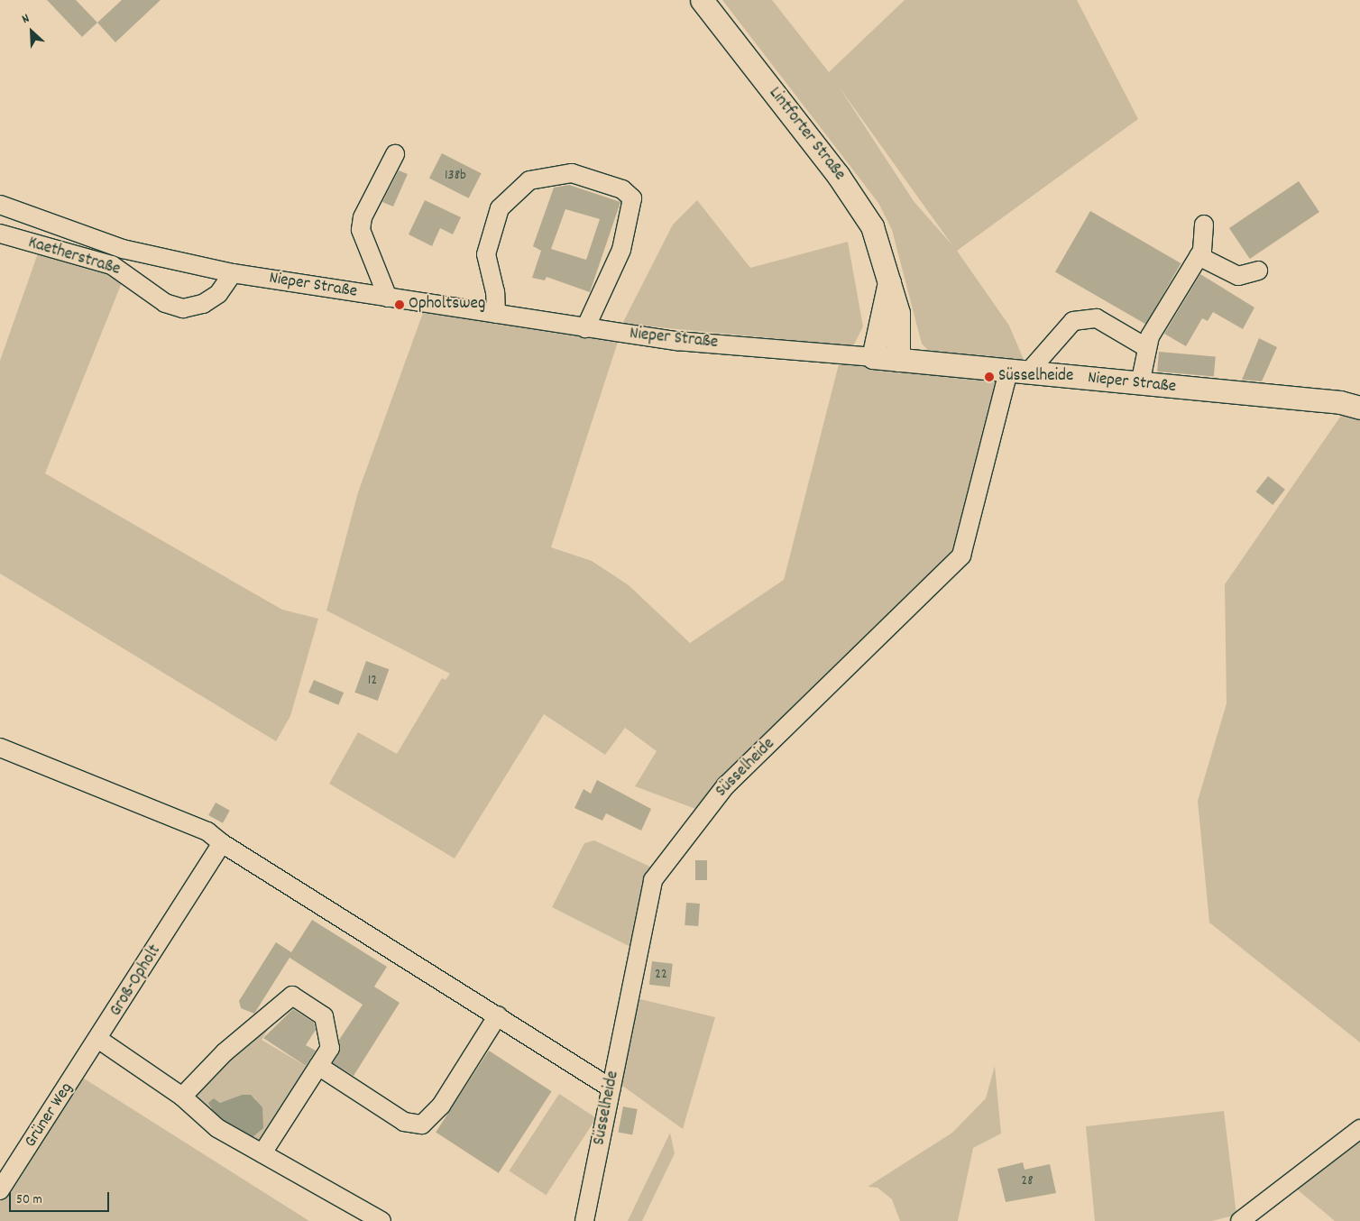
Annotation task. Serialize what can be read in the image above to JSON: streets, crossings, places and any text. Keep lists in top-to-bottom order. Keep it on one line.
{"streets":{"main road":["Lintforter Straße","Nieper Straße"],"street":["Kaetherstraße","Süsselheide","Groß-Opholt","Grüner Weg"]},"crossings":[["Lintforter Straße","Nieper Straße"],["Kaetherstraße","Nieper Straße"],["Nieper Straße","Süsselheide"],["Groß-Opholt","Grüner Weg"]],"places":["Opholtsweg","Süsselheide"],"house_numbers":["138b","12","22","28"],"scale_bar":"50 m","north":"top left"}
